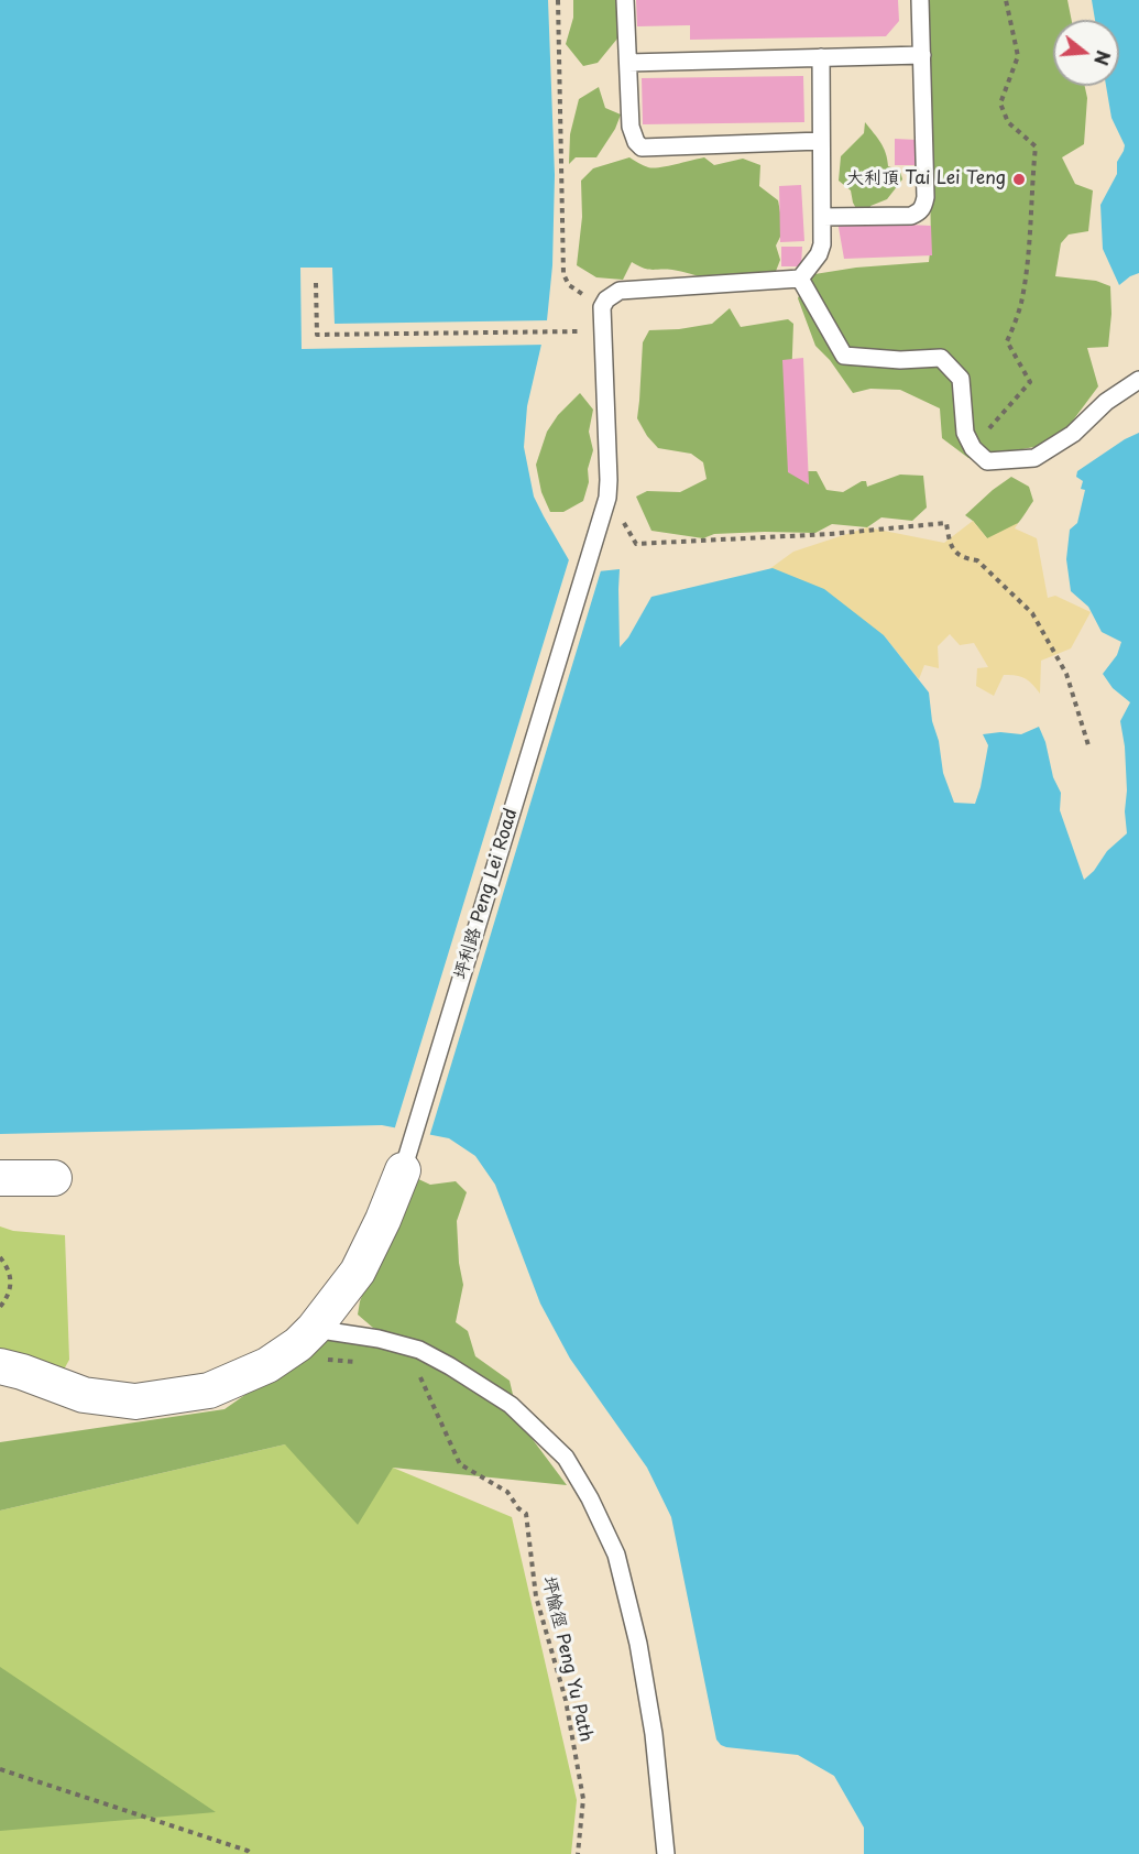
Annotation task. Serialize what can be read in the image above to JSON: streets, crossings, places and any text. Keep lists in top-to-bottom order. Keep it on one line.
{"streets":{"street":["坪利路 Peng Lei Road"],"path":["坪愉徑 Peng Yu Path"]},"places":["大利頂 Tai Lei Teng"],"north":"right"}
